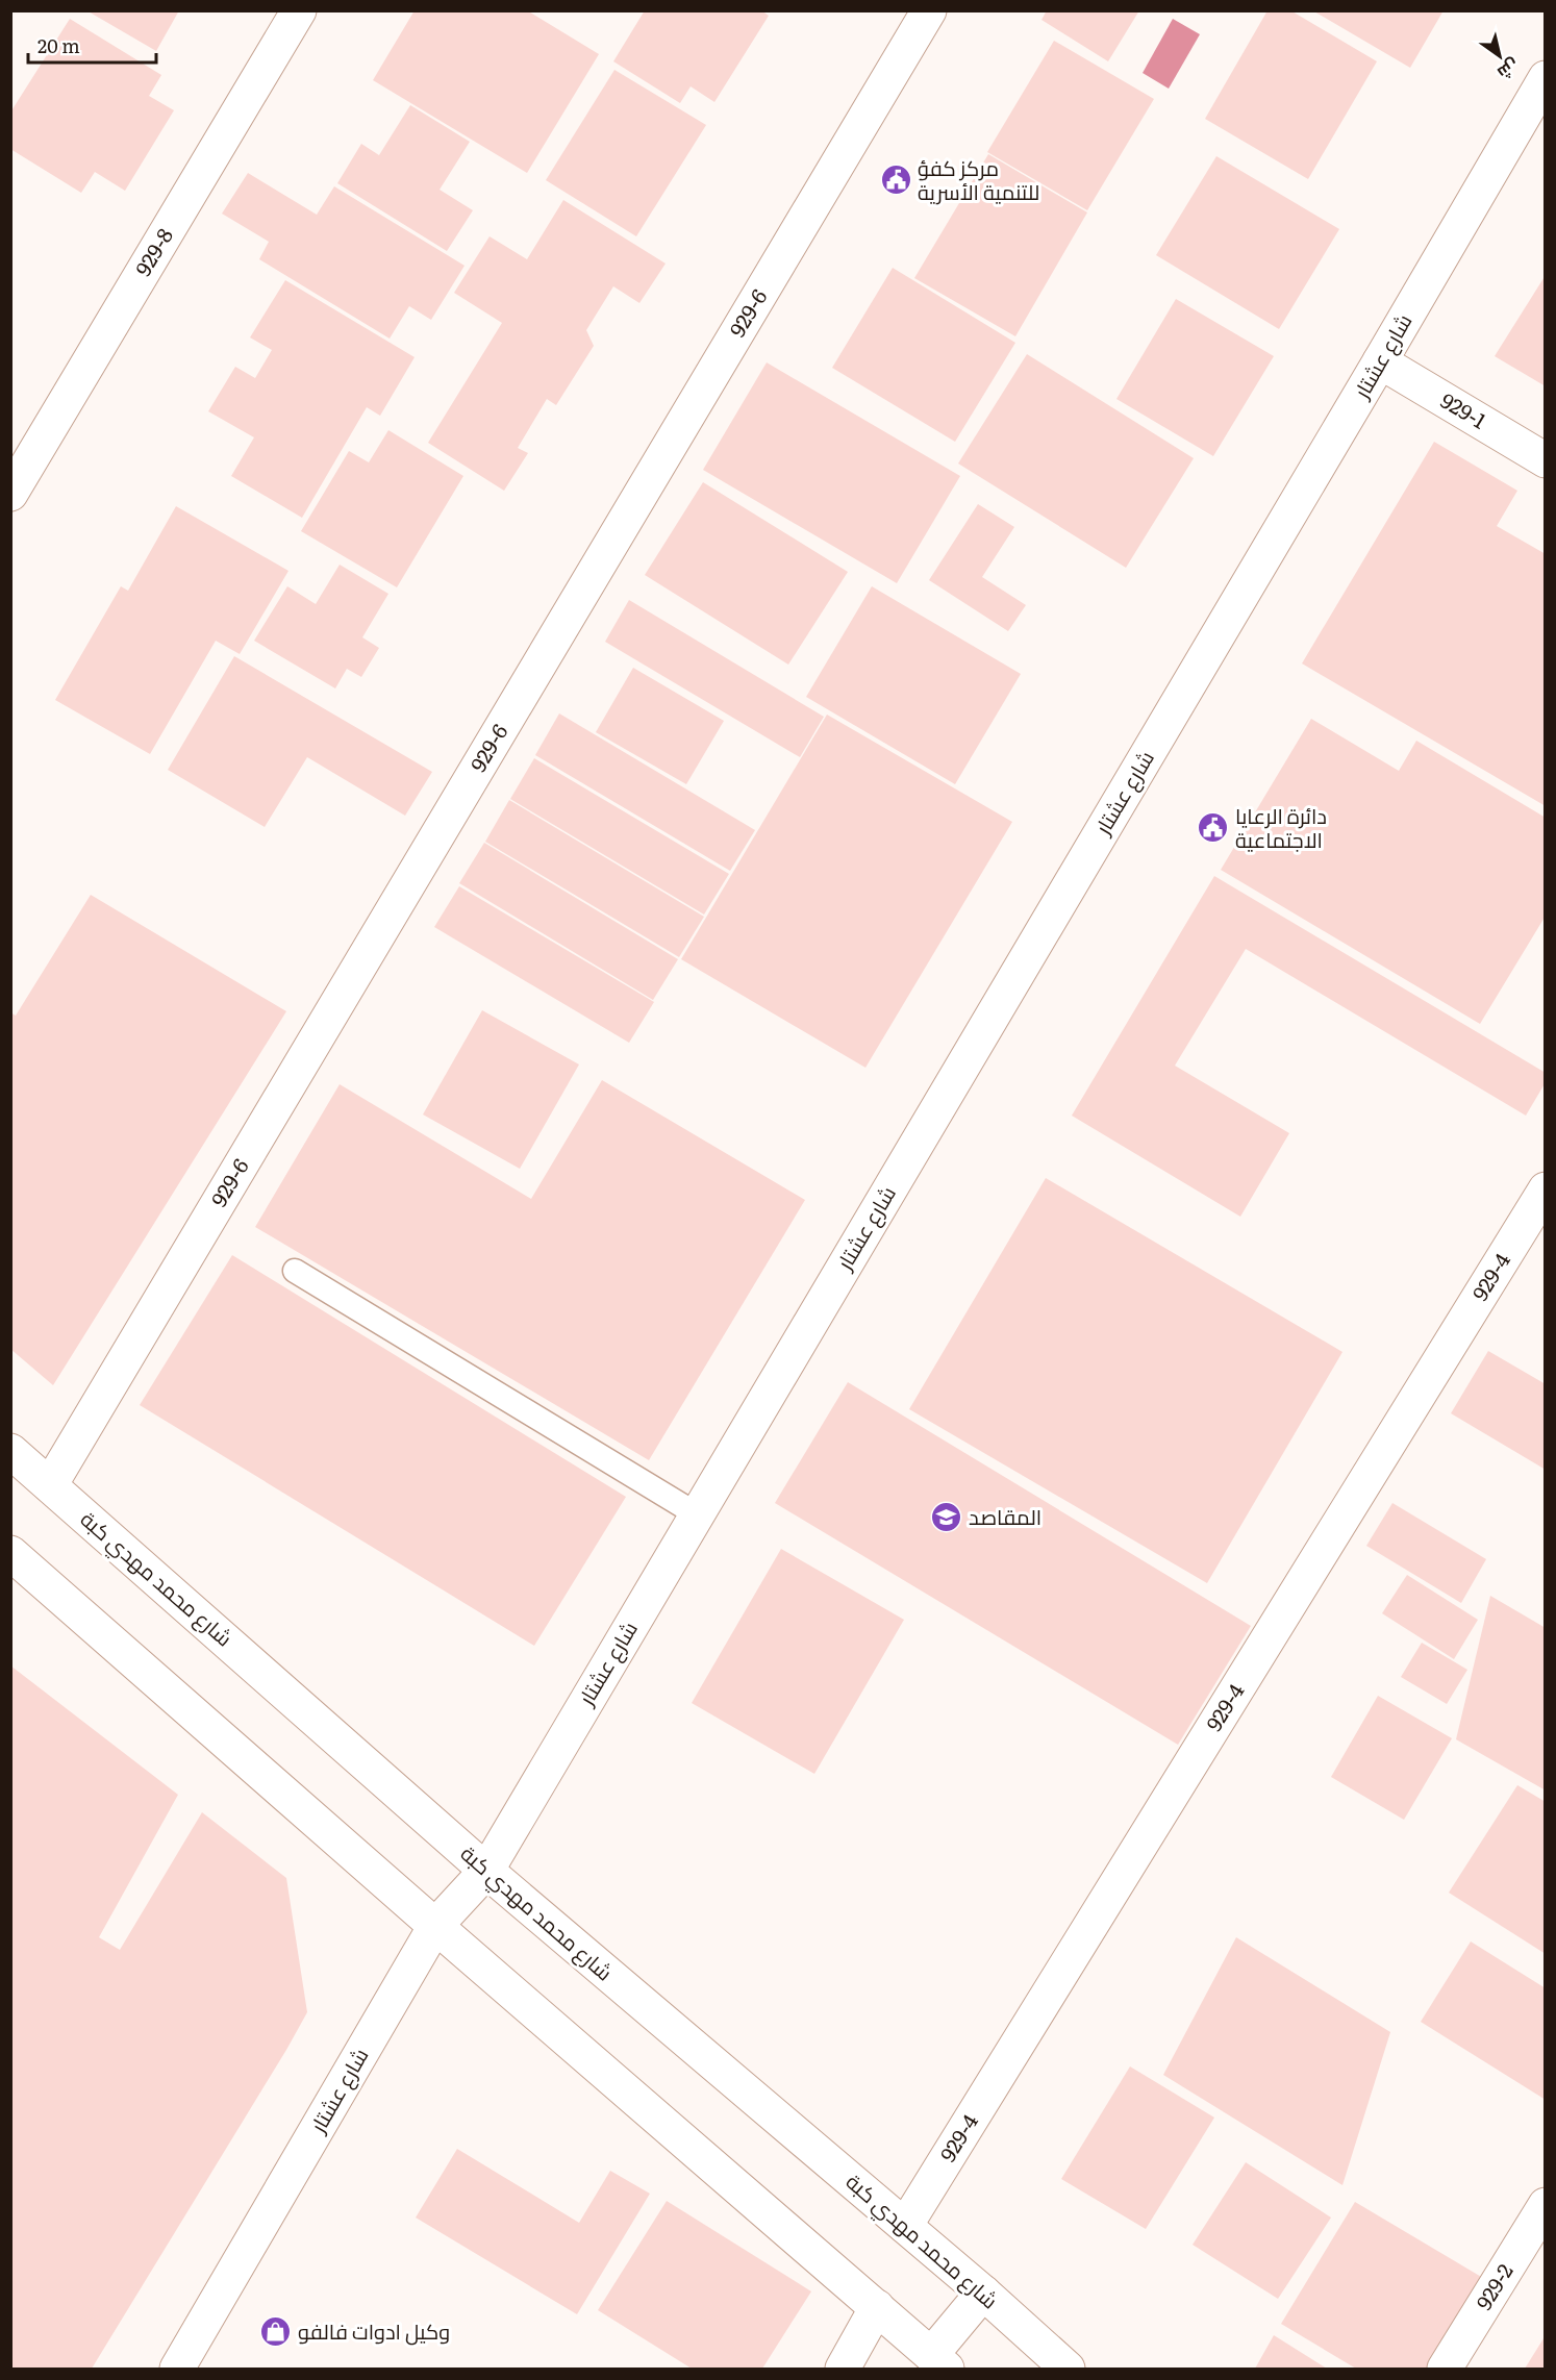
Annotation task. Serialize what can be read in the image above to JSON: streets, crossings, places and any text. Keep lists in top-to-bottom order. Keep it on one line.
{"streets":{"street":["929-8","929-6","شارع عشتار","929-1","929-4","شارع محمد مهدي كبة","929-2"]},"crossings":[["929-6","شارع محمد مهدي كبة"],["شارع عشتار","929-1"],["شارع عشتار","شارع محمد مهدي كبة"],["929-4","شارع محمد مهدي كبة"]],"places":{"public building":["مركز كفؤ للتنمية الأسرية","دائرة الرعايا الاجتماعية"],"school or university":["المقاصد"],"shop":["وكيل ادوات فالفو"]},"scale_bar":"20 m","north":"bottom right"}
